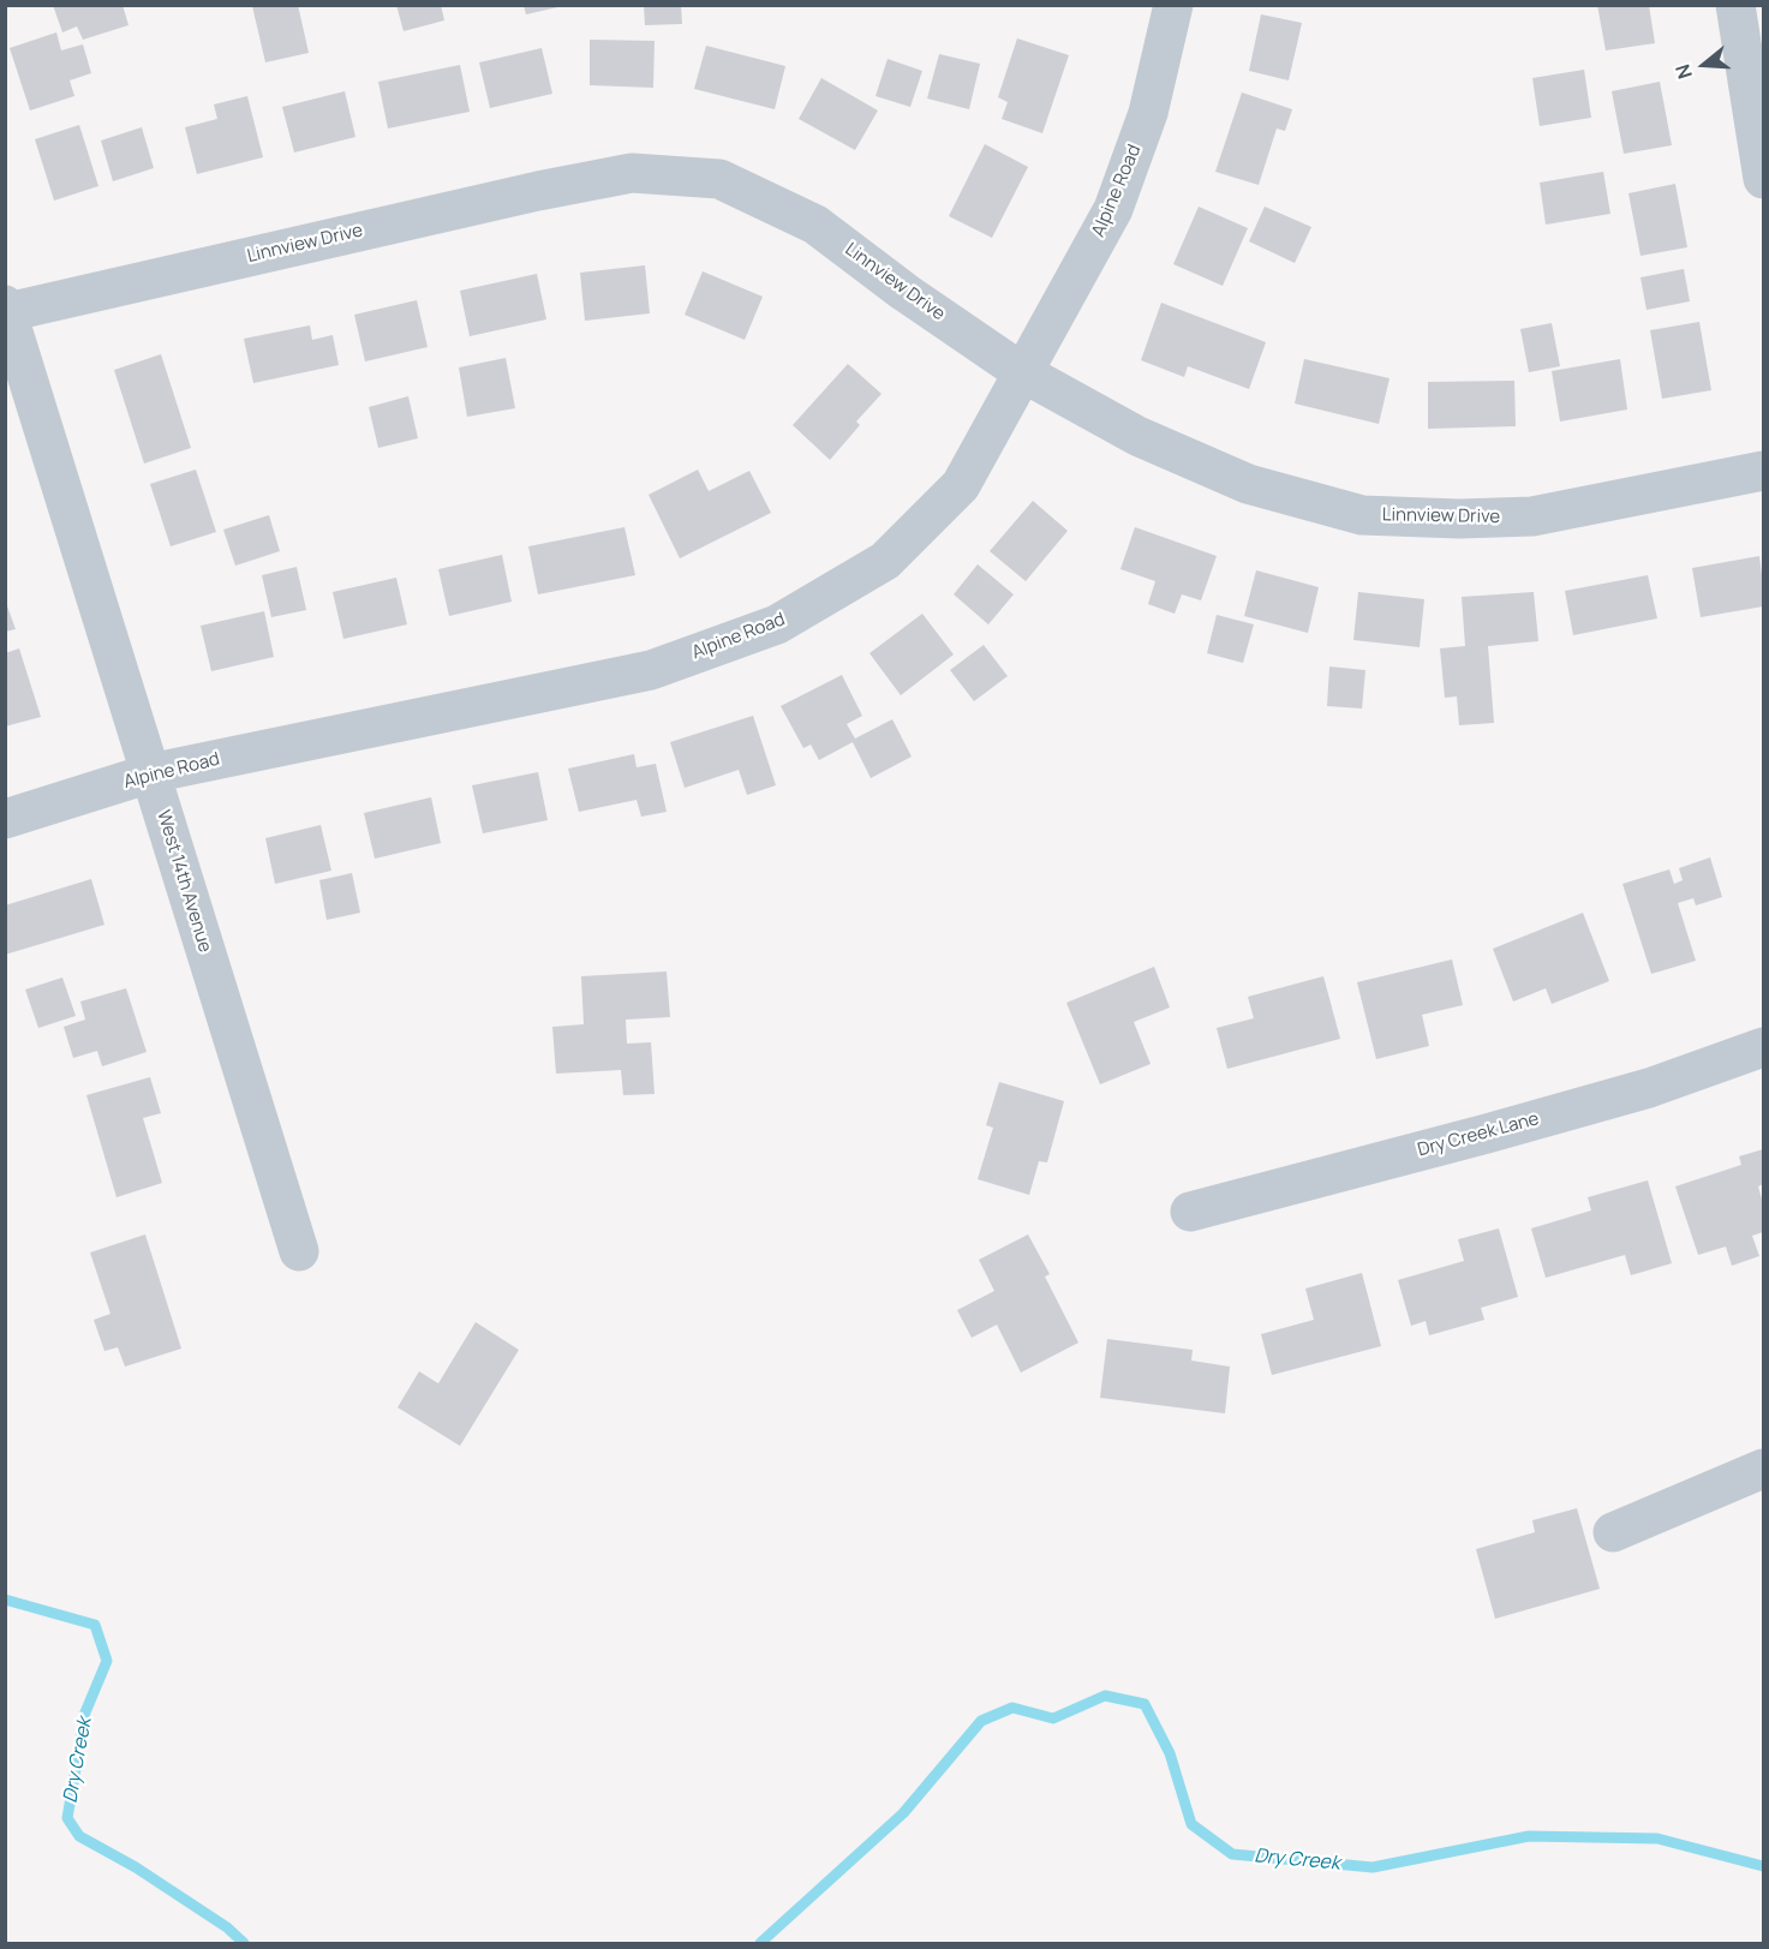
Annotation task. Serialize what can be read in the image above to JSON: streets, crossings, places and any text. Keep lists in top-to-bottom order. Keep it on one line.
{"streets":{"street":["Alpine Road","Linnview Drive","West 14th Avenue","Dry Creek Lane"]},"crossings":[["Alpine Road","Linnview Drive"],["Alpine Road","West 14th Avenue"],["Linnview Drive","West 14th Avenue"]],"water":["Dry Creek"],"north":"left"}
